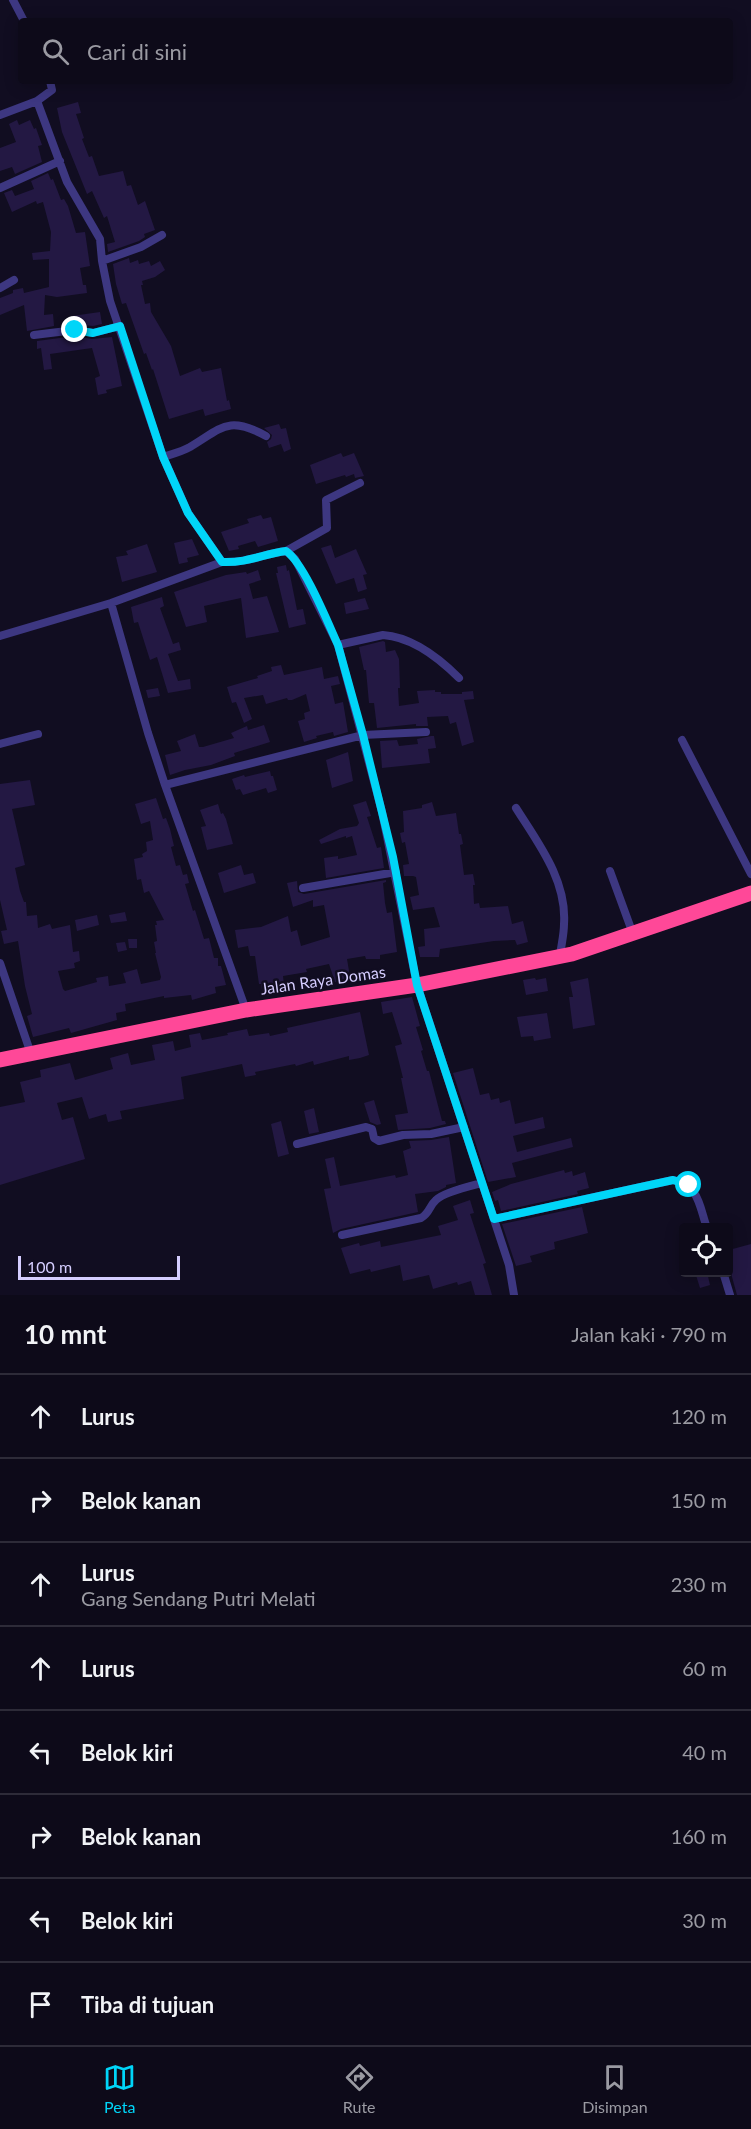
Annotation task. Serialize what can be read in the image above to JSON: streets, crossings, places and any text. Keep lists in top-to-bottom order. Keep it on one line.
{"streets":{"highway":["Jalan Raya Domas"]},"scale_bar":"100 m","page":{"search":"Cari di sini","scale":"100 m","heading":["10 mnt","Jalan kaki · 790 m"],"list":[["Lurus","120 m"],["Belok kanan","150 m"],["Lurus","Gang Sendang Putri Melati","230 m"],["Lurus","60 m"],["Belok kiri","40 m"],["Belok kanan","160 m"],["Belok kiri","30 m"],"Tiba di tujuan"],"nav":["Peta","Rute","Disimpan"]}}
